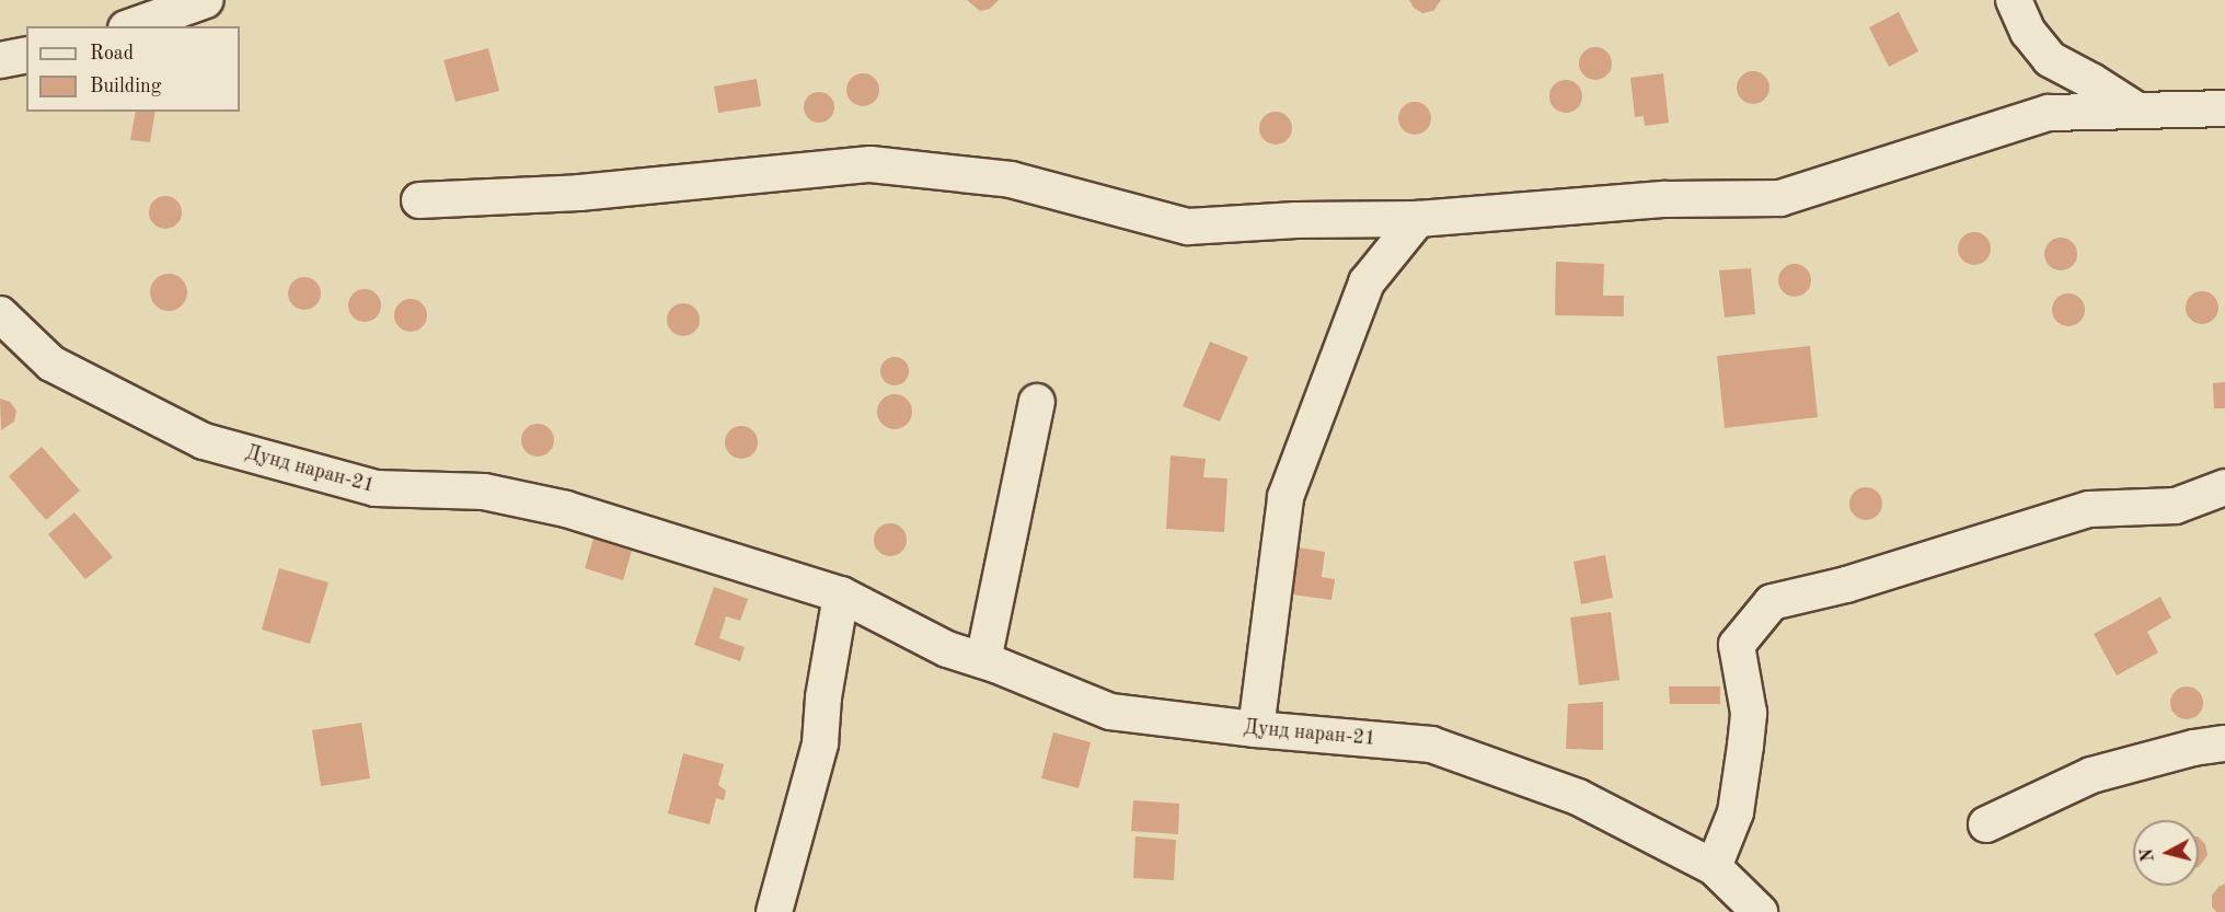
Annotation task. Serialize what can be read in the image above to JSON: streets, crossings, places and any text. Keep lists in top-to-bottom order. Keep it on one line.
{"streets":{"street":["Дунд наран-21"]},"legend":["Road","Building"],"north":"left"}
